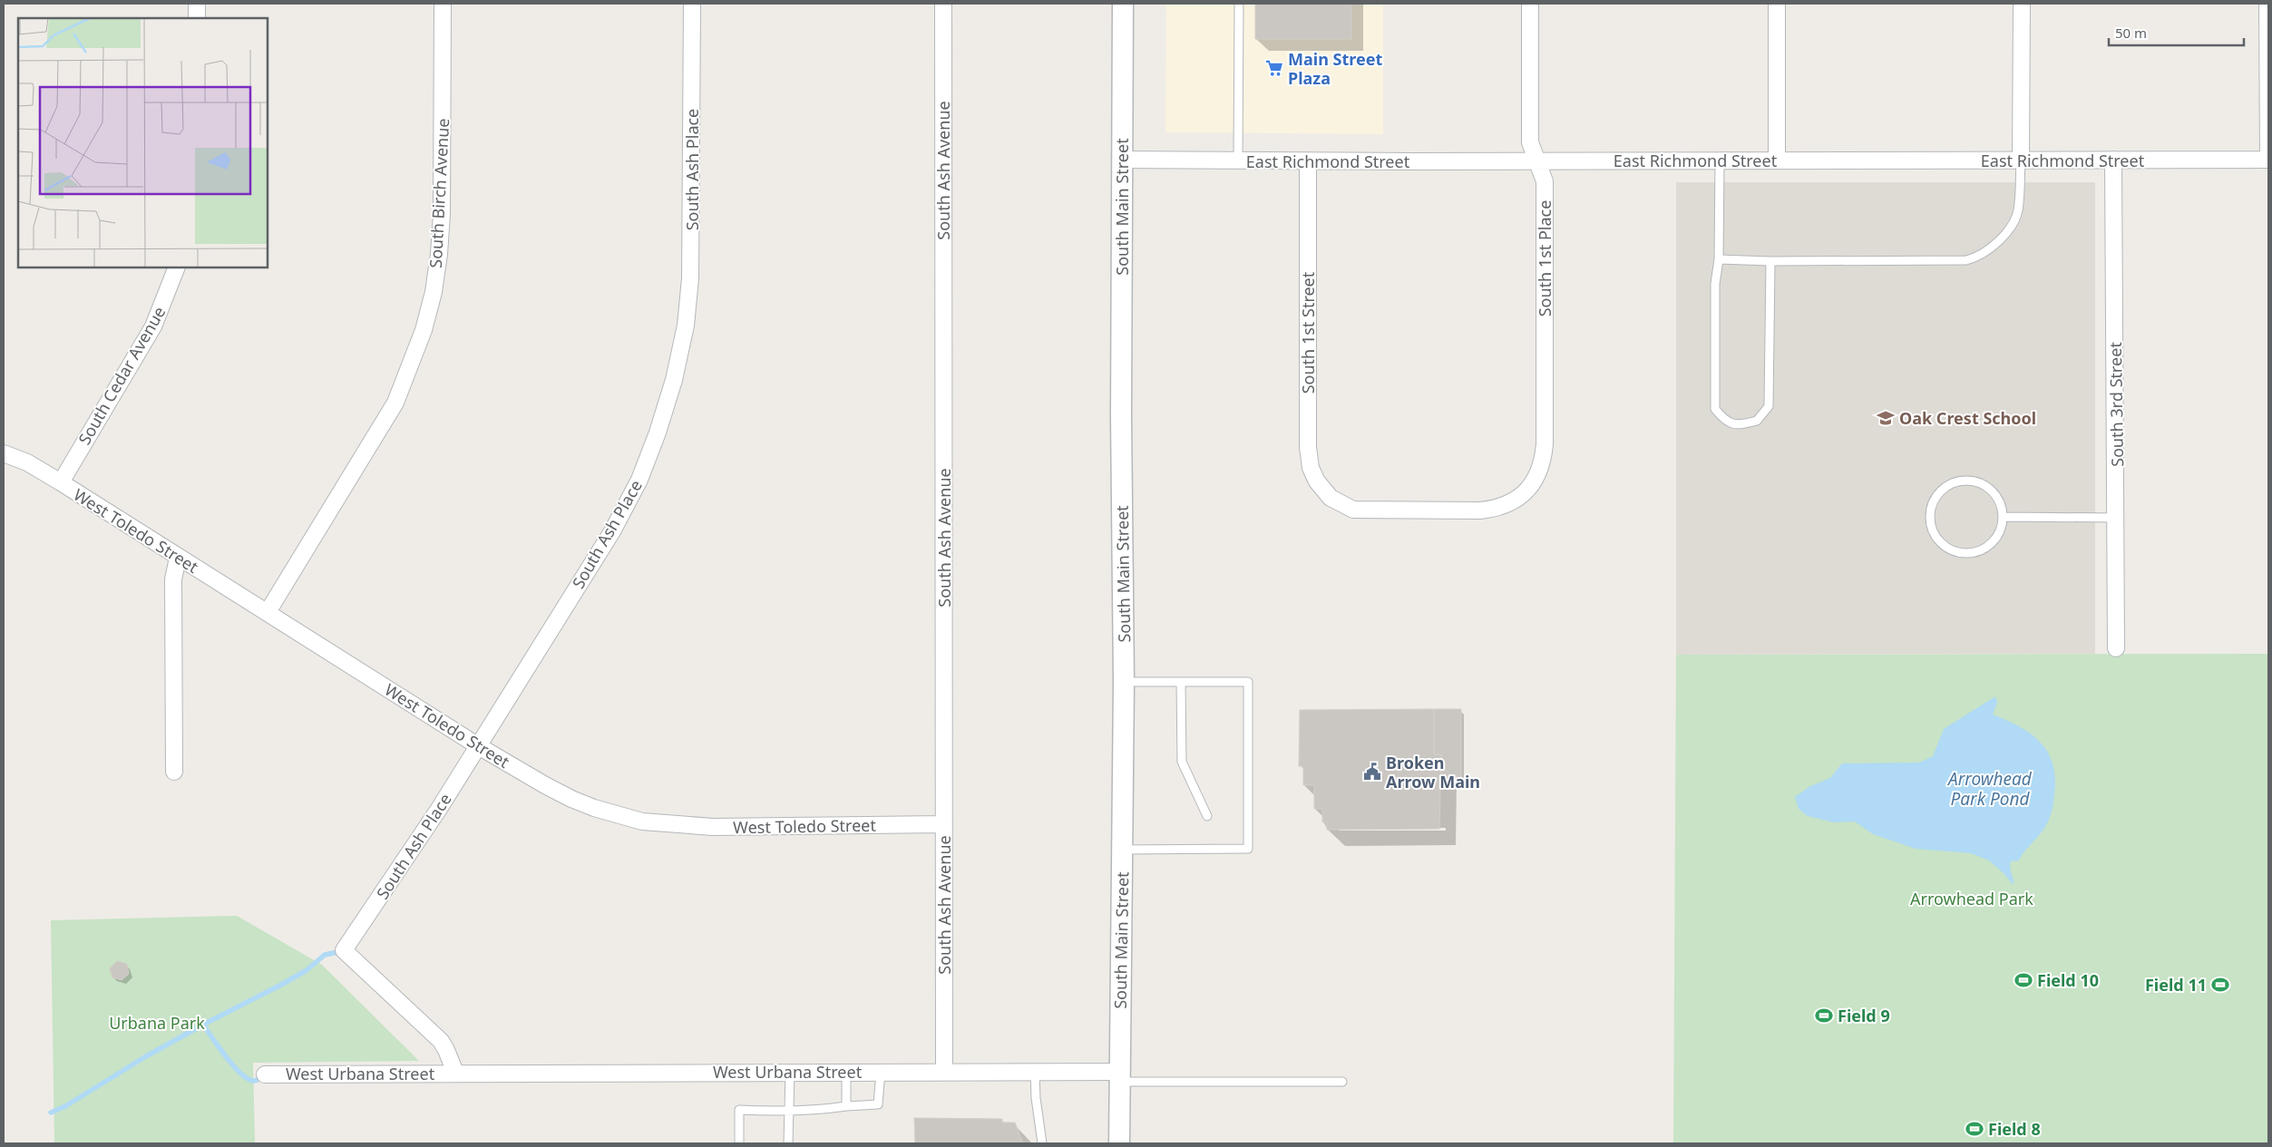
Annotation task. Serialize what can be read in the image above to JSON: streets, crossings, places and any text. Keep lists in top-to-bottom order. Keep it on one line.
{"streets":{"street":["East Richmond Street","South Ash Place","South Ash Avenue","South Birch Avenue","South Main Street","South 1st Place","South 1st Street","South Cedar Avenue","South 3rd Street","West Toledo Street","West Urbana Street"]},"crossings":[["East Richmond Street","South Main Street"],["East Richmond Street","South 1st Place"],["East Richmond Street","South 1st Street"],["East Richmond Street","South 3rd Street"],["South Ash Place","West Toledo Street"],["South Ash Place","West Urbana Street"],["South Ash Avenue","West Toledo Street"],["South Ash Avenue","West Urbana Street"],["South Birch Avenue","West Toledo Street"],["South Main Street","West Urbana Street"],["South 1st Place","South 1st Street"],["South Cedar Avenue","West Toledo Street"]],"water":["Arrowhead Park Pond"],"parks":["Arrowhead Park","Urbana Park"],"places":{"supermarket":["Main Street Plaza"],"school or university":["Oak Crest School"],"public building":["Broken Arrow Main"],"sports":["Field 10","Field 11","Field 9","Field 8"]},"scale_bar":"50 m"}
